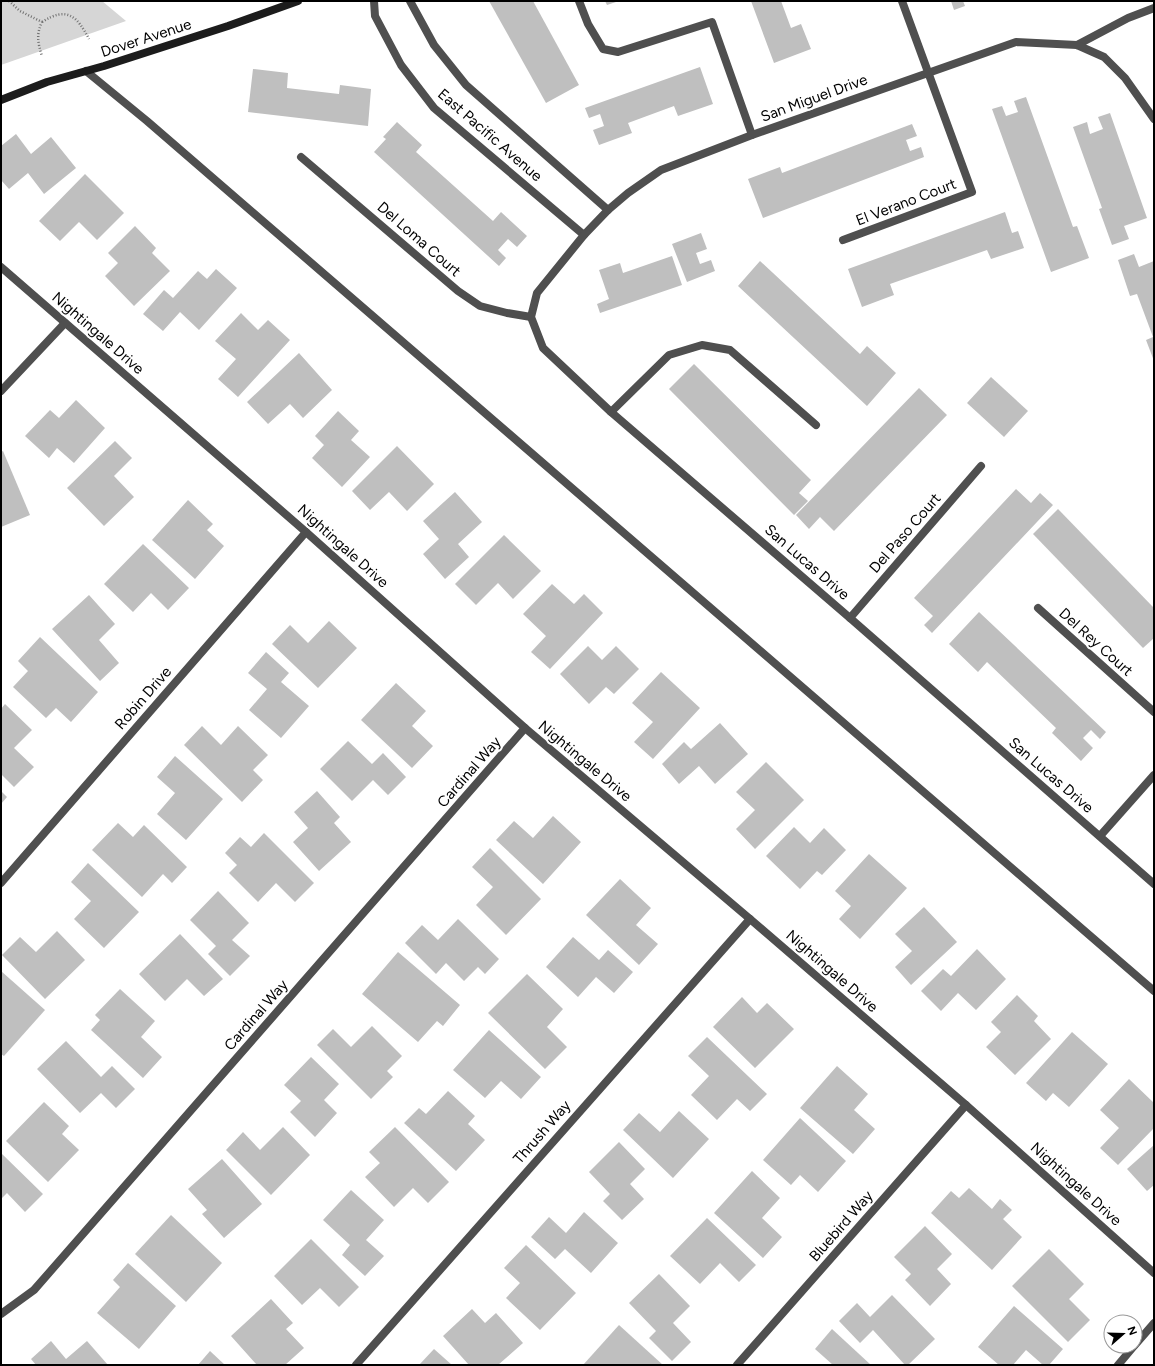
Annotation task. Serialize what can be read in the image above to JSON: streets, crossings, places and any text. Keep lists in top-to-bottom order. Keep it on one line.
{"streets":{"main road":["Dover Avenue"],"street":["San Miguel Drive","East Pacific Avenue","El Verano Court","Del Loma Court","Nightingale Drive","Del Paso Court","San Lucas Drive","Del Rey Court","Robin Drive","Cardinal Way","Thrush Way","Bluebird Way"]},"crossings":[["San Miguel Drive","East Pacific Avenue"],["San Miguel Drive","El Verano Court"],["Del Loma Court","San Lucas Drive"],["Nightingale Drive","Robin Drive"],["Nightingale Drive","Cardinal Way"],["Nightingale Drive","Thrush Way"],["Nightingale Drive","Bluebird Way"],["Del Paso Court","San Lucas Drive"]],"north":"right"}
